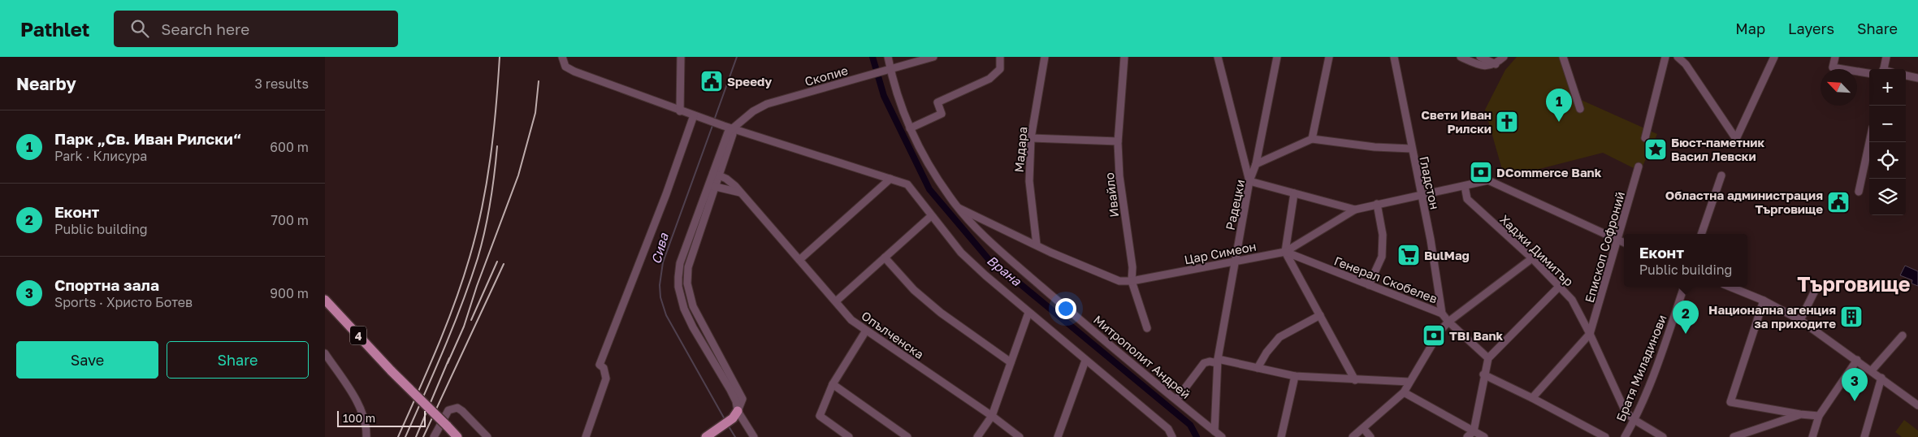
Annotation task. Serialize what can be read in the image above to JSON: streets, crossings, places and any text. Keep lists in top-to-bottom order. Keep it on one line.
{"streets":{"main road":["4"],"street":["Скопие","Мадара","Гладстон","Ивайло","Радецки","Епископ Софроний","Хаджи Димитър","Цар Симеон","Генерал Скобелев","Опълченска","Митрополит Андрей","Братя Миладинови"]},"crossings":[["Скопие","Митрополит Андрей"],["Мадара","Цар Симеон"],["Гладстон","Цар Симеон"],["Гладстон","Генерал Скобелев"],["Ивайло","Цар Симеон"],["Радецки","Цар Симеон"],["Радецки","Митрополит Андрей"],["Епископ Софроний","Хаджи Димитър"],["Епископ Софроний","Цар Симеон"],["Хаджи Димитър","Цар Симеон"],["Хаджи Димитър","Братя Миладинови"],["Цар Симеон","Генерал Скобелев"],["Цар Симеон","Митрополит Андрей"]],"districts":["Търговище"],"water":["Сива","Врана"],"places":{"public building":["Speedy","Областна администрация Търговище"],"church":["Свети Иван Рилски"],"place":["Бюст-паметник Васил Левски"],"bank":["DCommerce Bank","TBI Bank"],"supermarket":["BulMag"],"building":["Национална агенция за приходите"]},"scale_bar":"100 m","north":"top left","page":{"header":"Pathlet","search":"Search here","nav":["Map","Layers","Share"],"heading":["Nearby","3 results"],"map_buttons":["+","−"],"pins":["1","2","3"],"list":[{"mark":"1","name":"Парк „Св. Иван Рилски“","note":"Park · Клисура","value":"600 m"},{"mark":"2","name":"Еконт","note":"Public building","value":"700 m"},{"mark":"3","name":"Спортна зала","note":"Sports · Христо Ботев","value":"900 m"}],"popup":["Еконт","Public building"],"buttons":["Save","Share"],"scale":"100 m"}}
